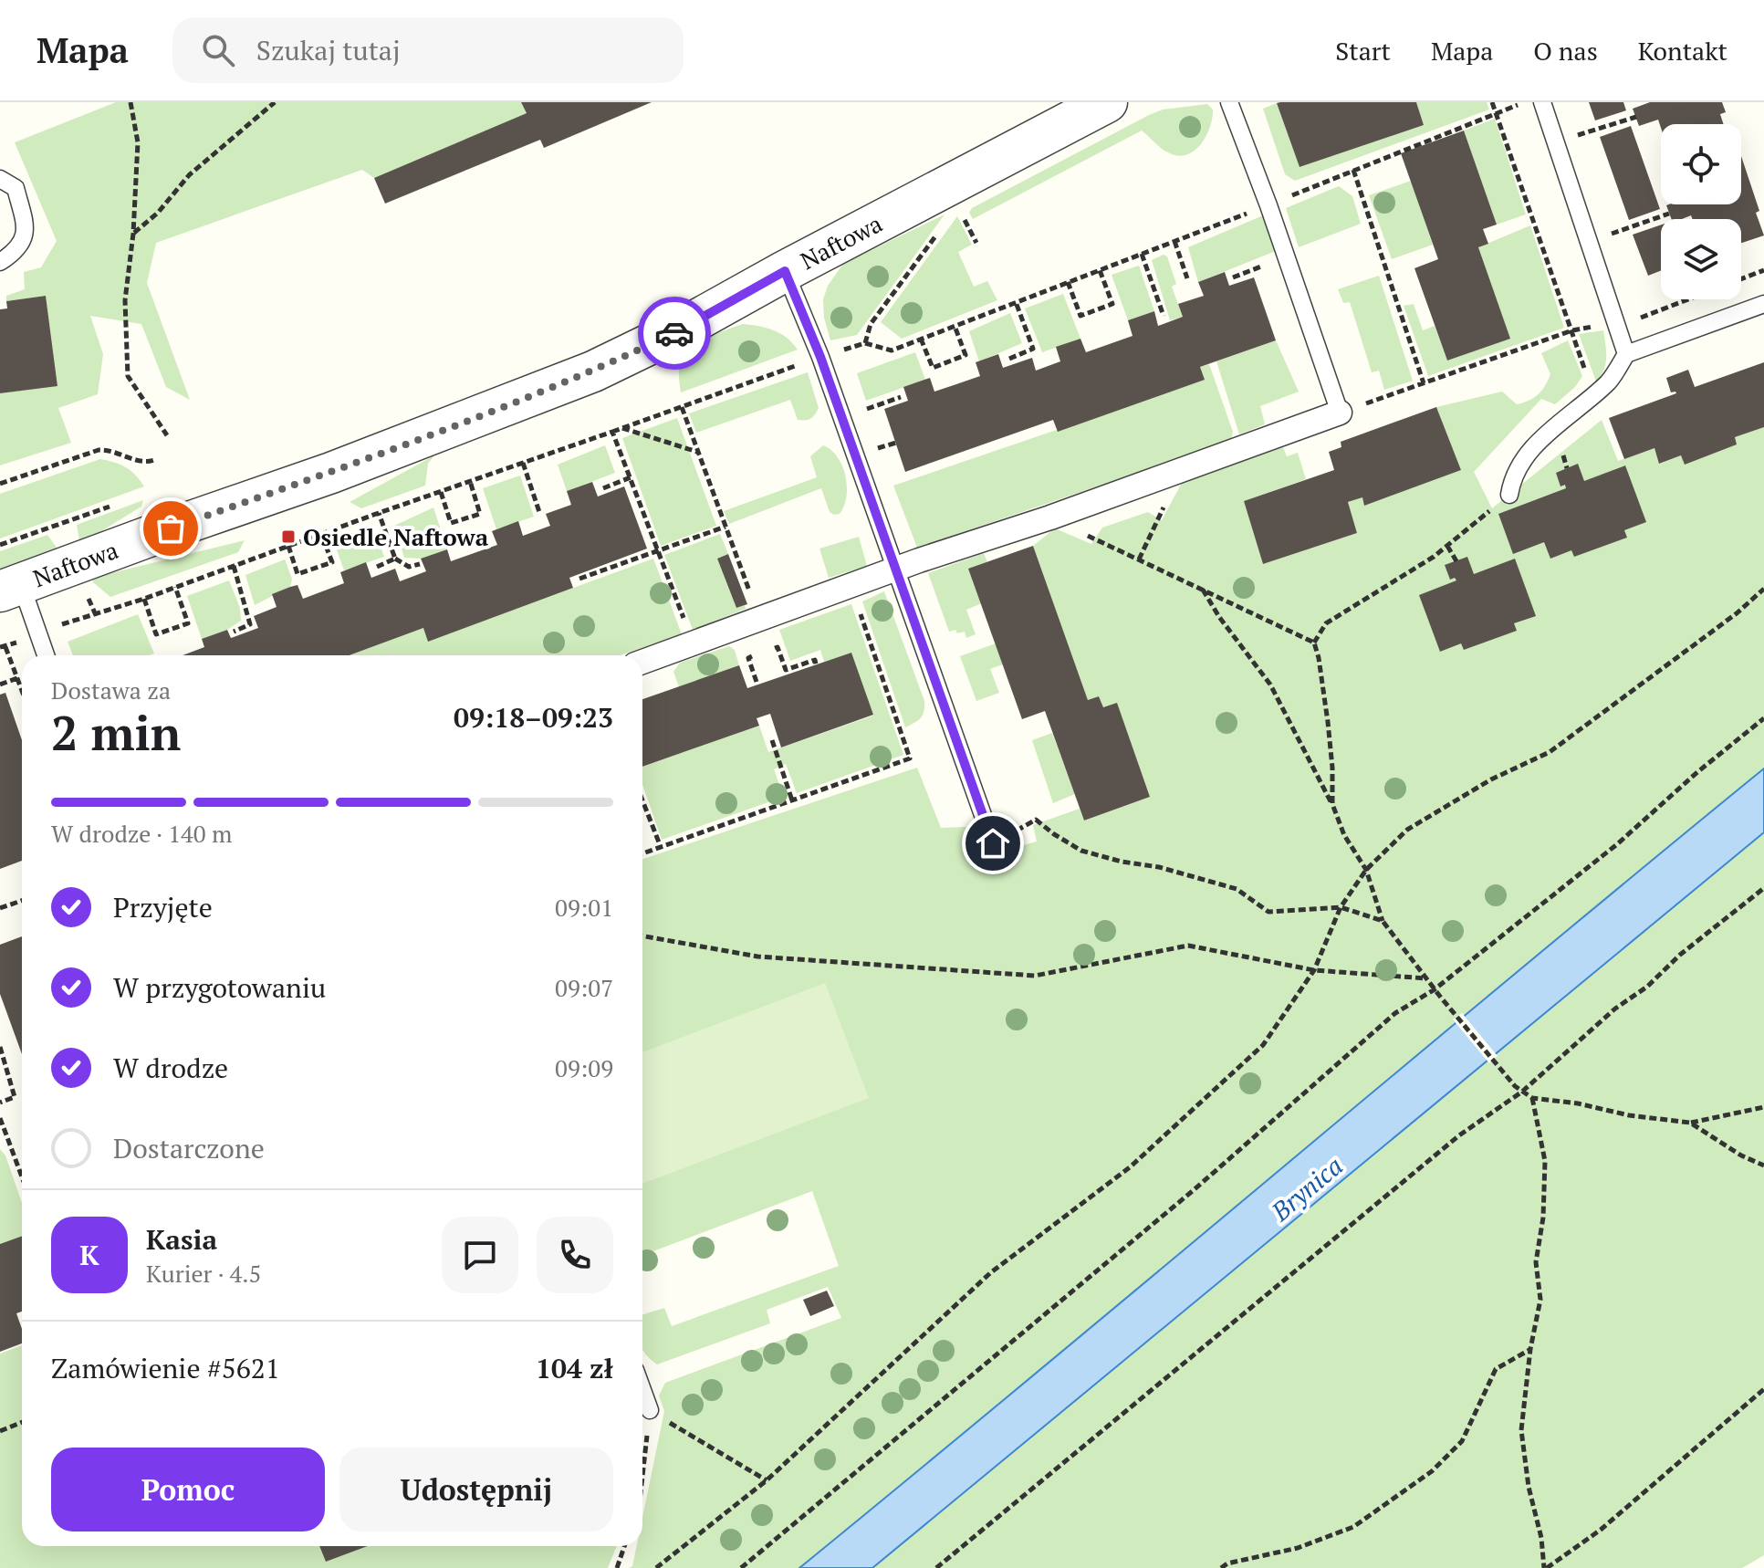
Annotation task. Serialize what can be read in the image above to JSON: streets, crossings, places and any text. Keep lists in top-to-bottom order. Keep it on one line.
{"streets":{"street":["Naftowa"]},"water":["Brynica"],"places":{"transit":["Osiedle Naftowa"]},"page":{"header":"Mapa","search":"Szukaj tutaj","nav":["Start","Mapa","O nas","Kontakt"],"heading":["2 min","Dostawa za","09:18–09:23"],"panel":["Kasia","Kurier · 4.5","Zamówienie #5621","104 zł"],"bar":"W drodze · 140 m","list":[["Przyjęte","09:01"],["W przygotowaniu","09:07"],["W drodze","09:09"],"Dostarczone"],"round":"K","buttons":["Pomoc","Udostępnij"]}}
